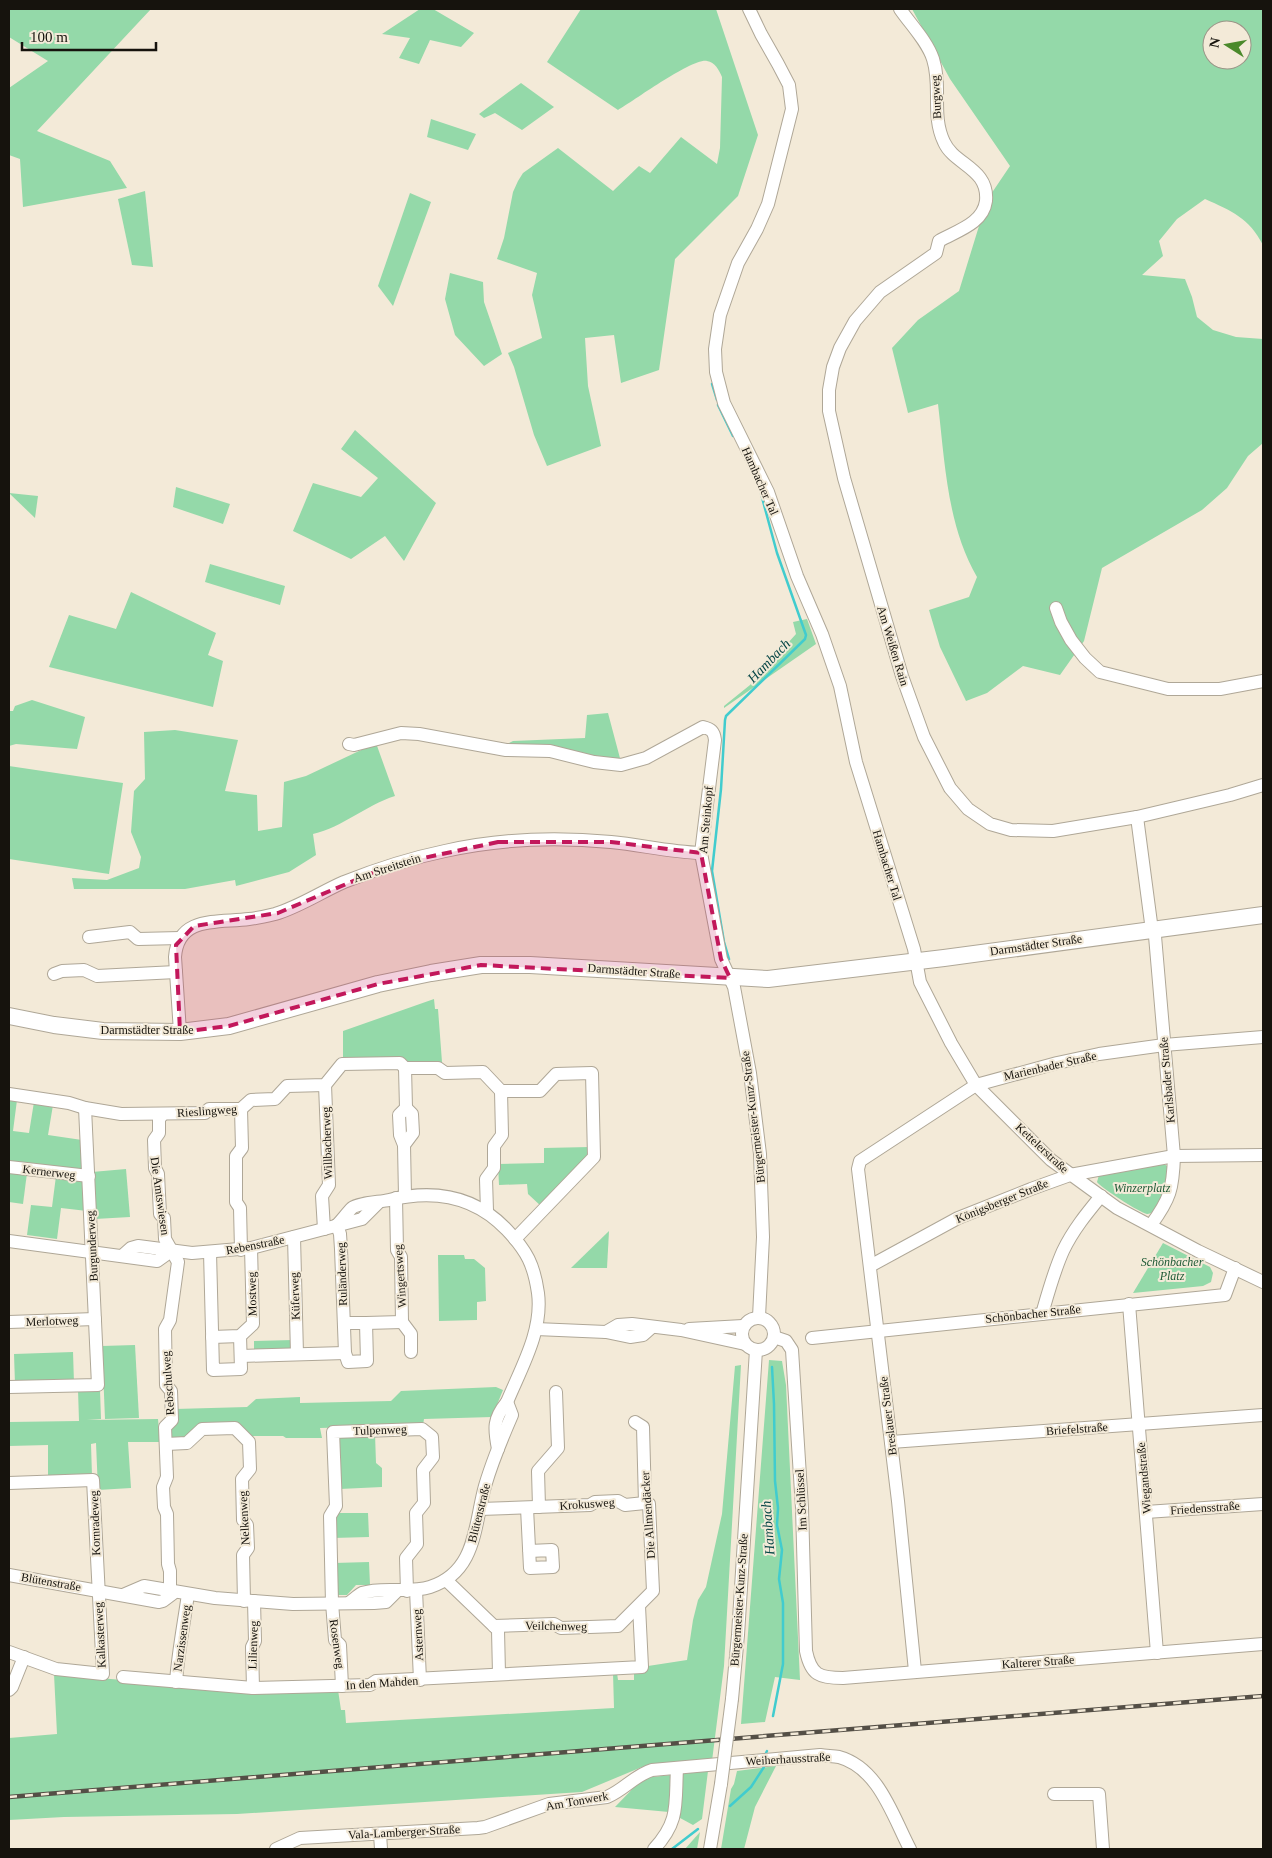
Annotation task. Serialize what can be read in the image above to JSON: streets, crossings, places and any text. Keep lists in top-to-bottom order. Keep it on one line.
{"streets":{"main road":["Darmstädter Straße"],"street":["Burgweg","Hambacher Tal","Am Weißen Rain","Am Steinkopf","Am Streitstein","Marienbader Straße","Karlsbader Straße","Rieslingweg","Bürgermeister-Kunz-Straße","Willbacherweg","Kettelerstraße","Kernerweg","Die Amtswiesen","Königsberger Straße","Rebenstraße","Burgunderweg","Ruländerweg","Wingertsweg","Mostweg","Küferweg","Schönbacher Straße","Merlotweg","Rebschulweg","Breslauer Straße","Briefelstraße","Tulpenweg","Wiegandstraße","Im Schlüssel","Krokusweg","Friedensstraße","Blütenstraße","Die Allmendäcker","Nelkenweg","Kornradeweg","Veilchenweg","Kalkasterweg","Asternweg","Narzissenweg","Rosenweg","Lilienweg","Kalterer Straße","In den Mahden","Weiherhausstraße","Am Tonwerk","Vala-Lamberger-Straße"]},"crossings":[["Burgweg","Am Weißen Rain"],["Hambacher Tal","Darmstädter Straße"],["Hambacher Tal","Kettelerstraße"],["Am Weißen Rain","Karlsbader Straße"],["Am Steinkopf","Am Streitstein"],["Am Steinkopf","Darmstädter Straße"],["Am Steinkopf","Bürgermeister-Kunz-Straße"],["Darmstädter Straße","Karlsbader Straße"],["Darmstädter Straße","Bürgermeister-Kunz-Straße"],["Darmstädter Straße","Kettelerstraße"],["Marienbader Straße","Karlsbader Straße"],["Marienbader Straße","Kettelerstraße"],["Marienbader Straße","Breslauer Straße"],["Karlsbader Straße","Kettelerstraße"],["Karlsbader Straße","Königsberger Straße"],["Rieslingweg","Willbacherweg"],["Rieslingweg","Die Amtswiesen"],["Rieslingweg","Burgunderweg"],["Rieslingweg","Mostweg"],["Bürgermeister-Kunz-Straße","Im Schlüssel"],["Willbacherweg","Rebenstraße"],["Kettelerstraße","Königsberger Straße"],["Kettelerstraße","Schönbacher Straße"],["Kernerweg","Burgunderweg"],["Die Amtswiesen","Rebenstraße"],["Die Amtswiesen","Rebschulweg"],["Königsberger Straße","Breslauer Straße"],["Rebenstraße","Burgunderweg"],["Rebenstraße","Ruländerweg"],["Rebenstraße","Wingertsweg"],["Rebenstraße","Mostweg"],["Rebenstraße","Küferweg"],["Rebenstraße","Rebschulweg"],["Rebenstraße","Blütenstraße"],["Burgunderweg","Merlotweg"],["Ruländerweg","Wingertsweg"],["Schönbacher Straße","Breslauer Straße"],["Schönbacher Straße","Wiegandstraße"],["Rebschulweg","Nelkenweg"],["Breslauer Straße","Briefelstraße"],["Breslauer Straße","Kalterer Straße"],["Briefelstraße","Wiegandstraße"],["Tulpenweg","Blütenstraße"],["Tulpenweg","Asternweg"],["Tulpenweg","Rosenweg"],["Wiegandstraße","Friedensstraße"],["Wiegandstraße","Kalterer Straße"],["Im Schlüssel","Kalterer Straße"],["Krokusweg","Blütenstraße"],["Krokusweg","Die Allmendäcker"],["Blütenstraße","Nelkenweg"],["Blütenstraße","Kornradeweg"],["Blütenstraße","Kalkasterweg"],["Blütenstraße","Asternweg"],["Blütenstraße","Narzissenweg"],["Blütenstraße","Rosenweg"],["Blütenstraße","Lilienweg"],["Nelkenweg","Lilienweg"],["Kornradeweg","Kalkasterweg"],["Veilchenweg","In den Mahden"],["Asternweg","In den Mahden"],["Narzissenweg","In den Mahden"],["Rosenweg","In den Mahden"],["Lilienweg","In den Mahden"],["Weiherhausstraße","Am Tonwerk"],["Am Tonwerk","Vala-Lamberger-Straße"]],"water":["Hambach"],"parks":["Winzerplatz","Schönbacher Platz"],"scale_bar":"100 m","north":"left"}
